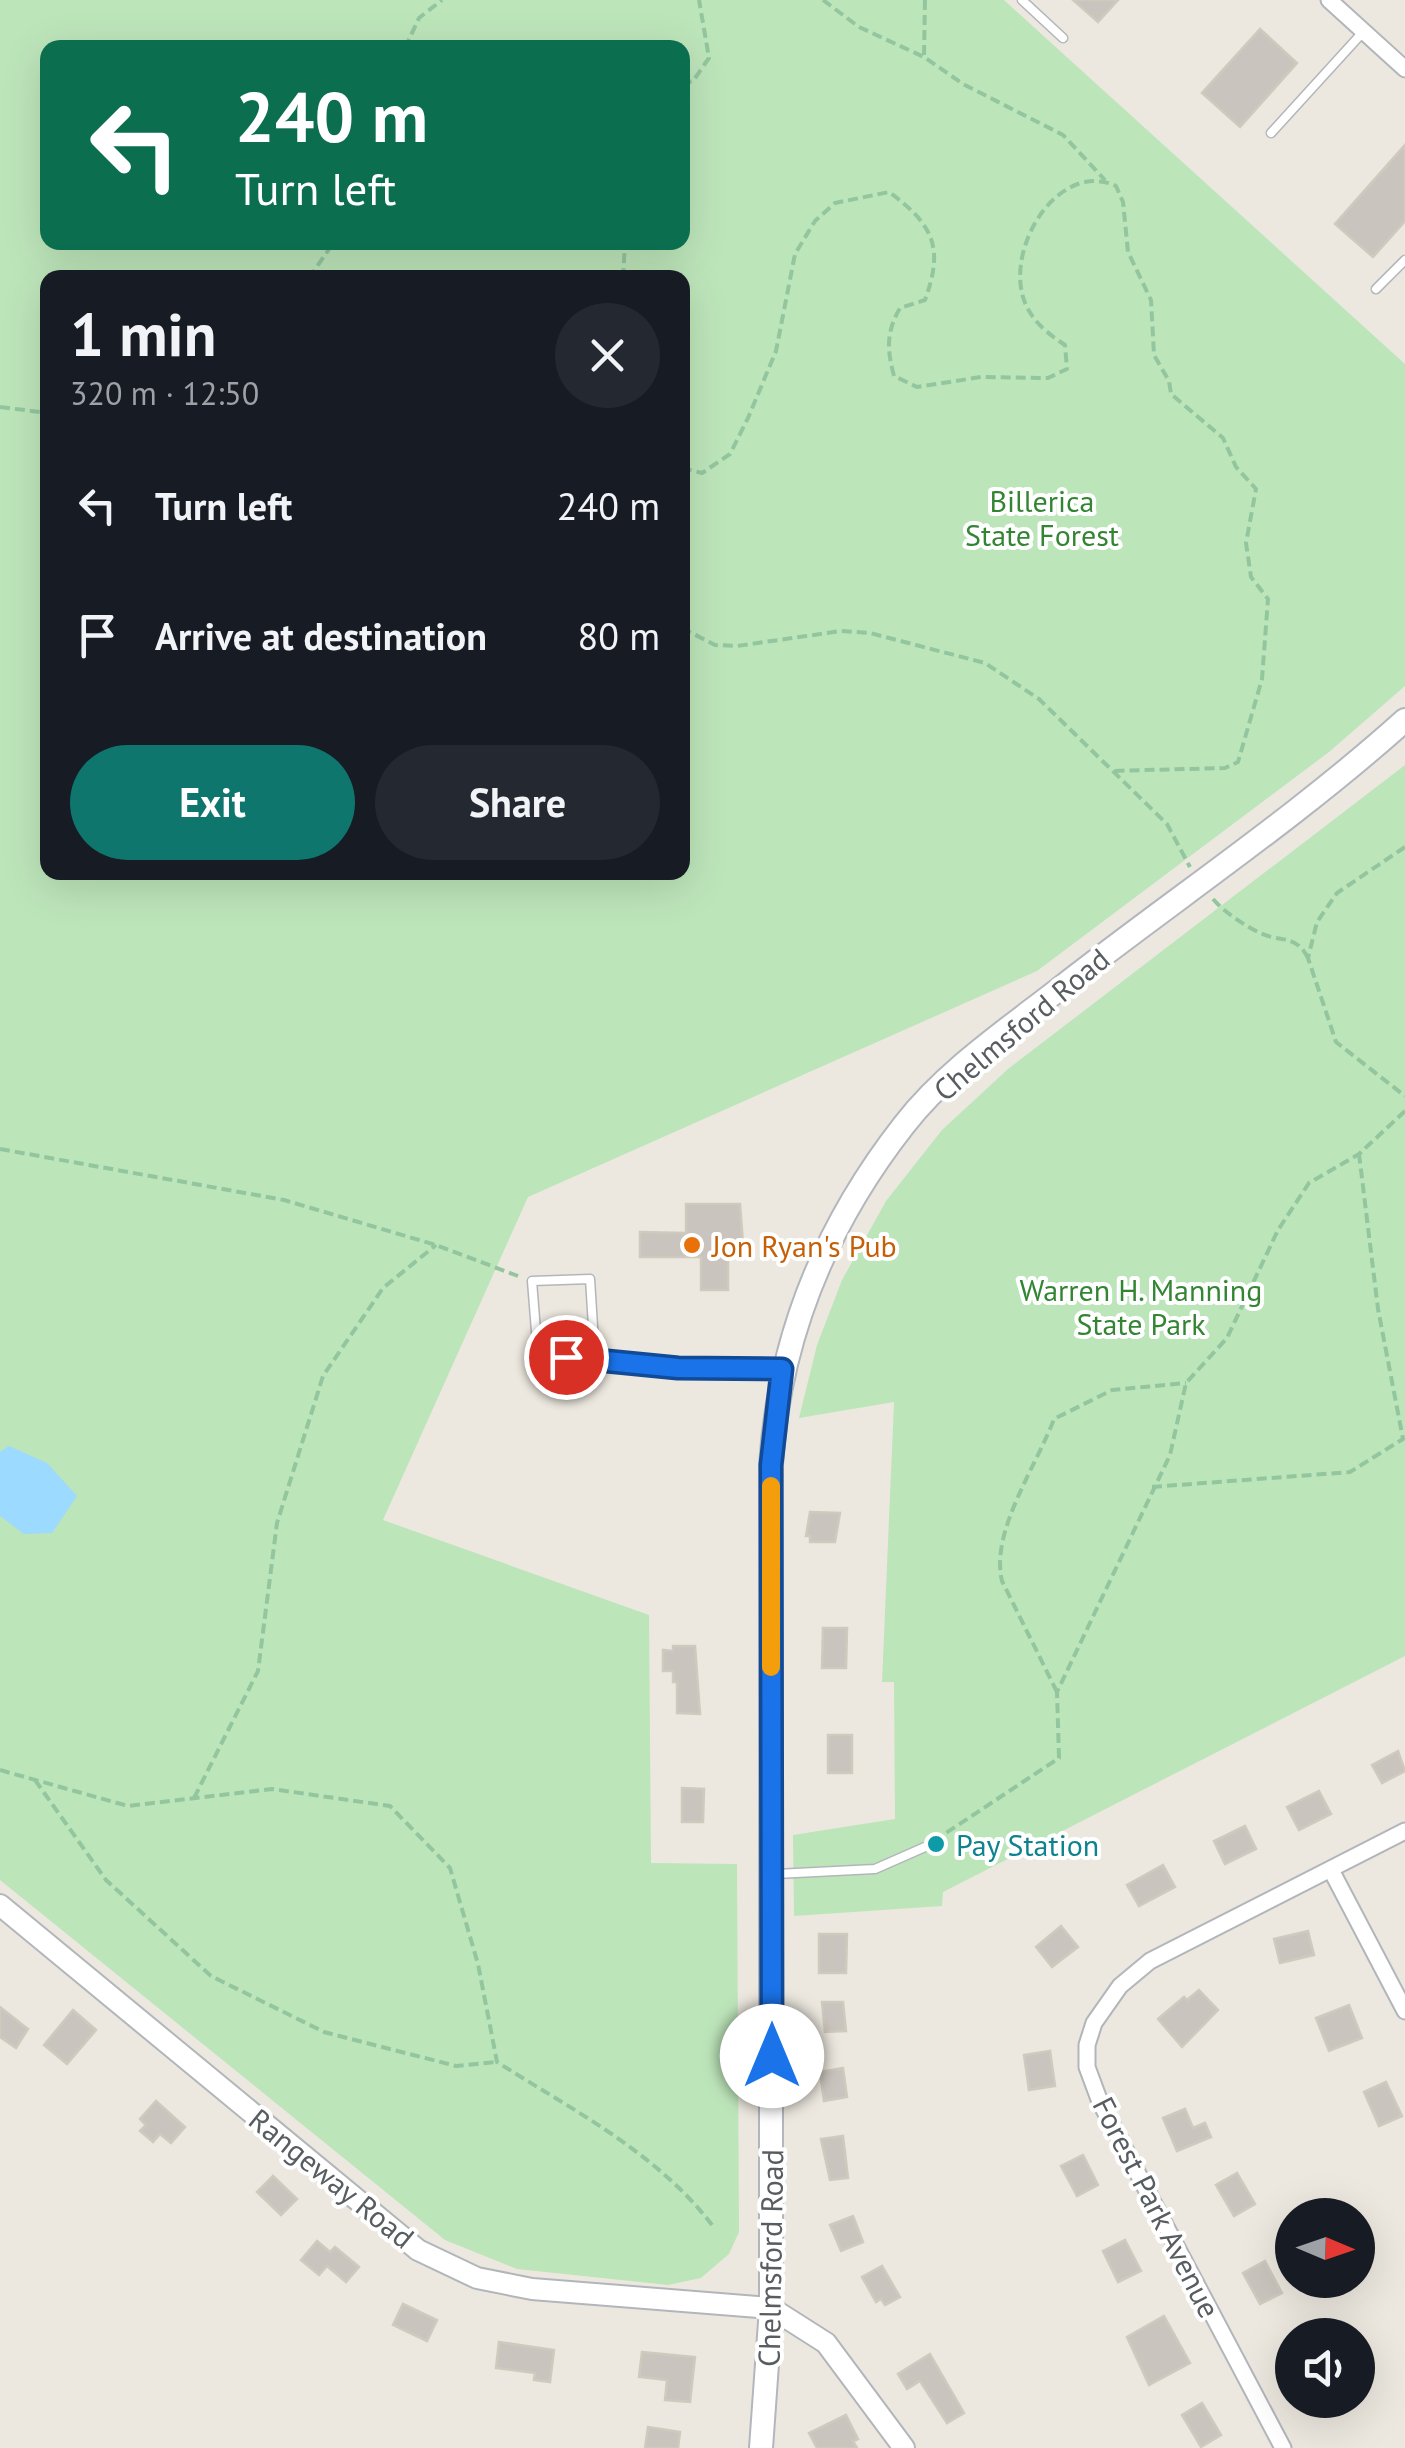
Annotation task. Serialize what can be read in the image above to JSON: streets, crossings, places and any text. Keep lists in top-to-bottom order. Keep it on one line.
{"streets":{"main road":["Chelmsford Road"],"street":["Rangeway Road","Forest Park Avenue"]},"crossings":[["Chelmsford Road","Rangeway Road"]],"parks":["Billerica State Forest","Warren H. Manning State Park"],"places":["Jon Ryan's Pub","Pay Station"],"north":"right","page":{"turn":["240 m","Turn left"],"heading":["1 min","320 m · 12:50"],"list":[{"name":"Turn left","value":"240 m"},{"name":"Arrive at destination","value":"80 m"}],"buttons":["Exit","Share"]}}
